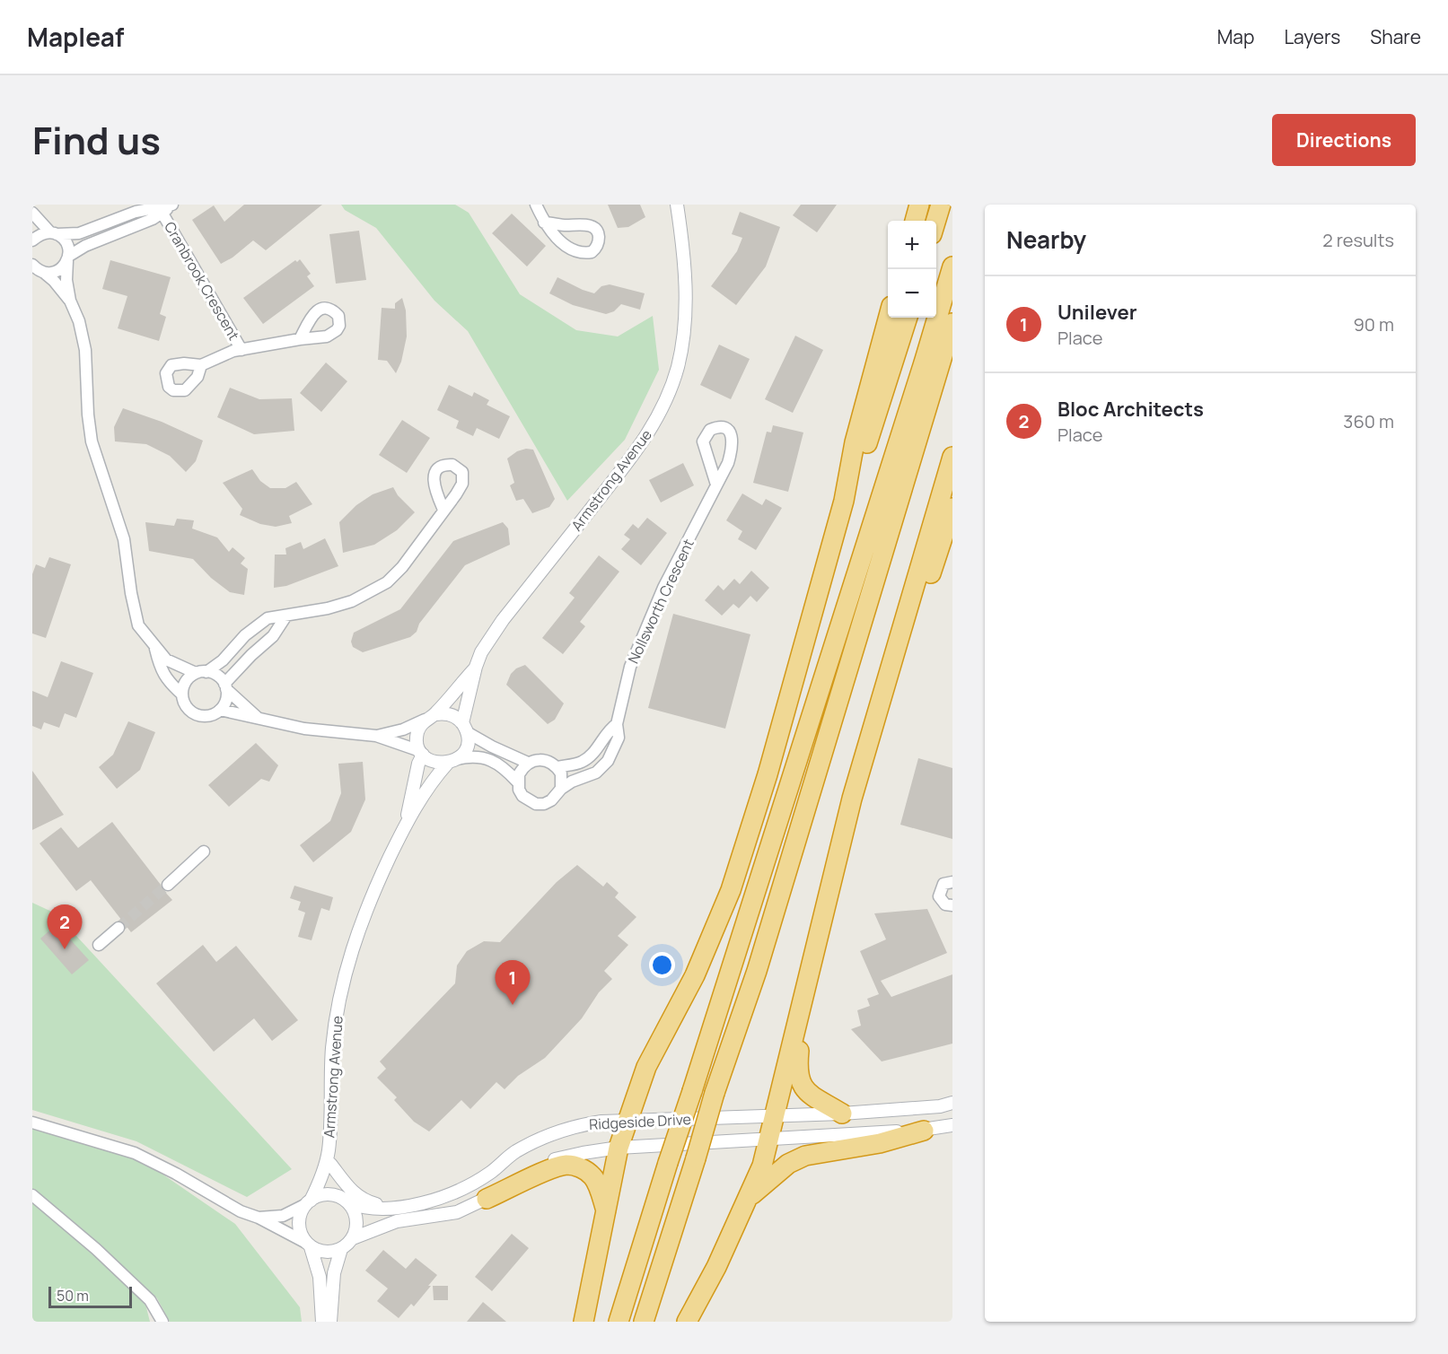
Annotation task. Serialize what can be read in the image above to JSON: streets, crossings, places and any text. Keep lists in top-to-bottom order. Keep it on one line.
{"streets":{"street":["Cranbrook Crescent","Armstrong Avenue","Nollsworth Crescent","Ridgeside Drive"]},"crossings":[["Armstrong Avenue","Ridgeside Drive"]],"scale_bar":"50 m","page":{"header":"Mapleaf","nav":["Map","Layers","Share"],"title":"Find us","buttons":"Directions","heading":["Nearby","2 results"],"map_buttons":["+","−"],"list":[{"mark":"1","name":"Unilever","note":"Place","value":"90 m"},{"mark":"2","name":"Bloc Architects","note":"Place","value":"360 m"}],"pins":["2","1"],"scale":"50 m"}}
